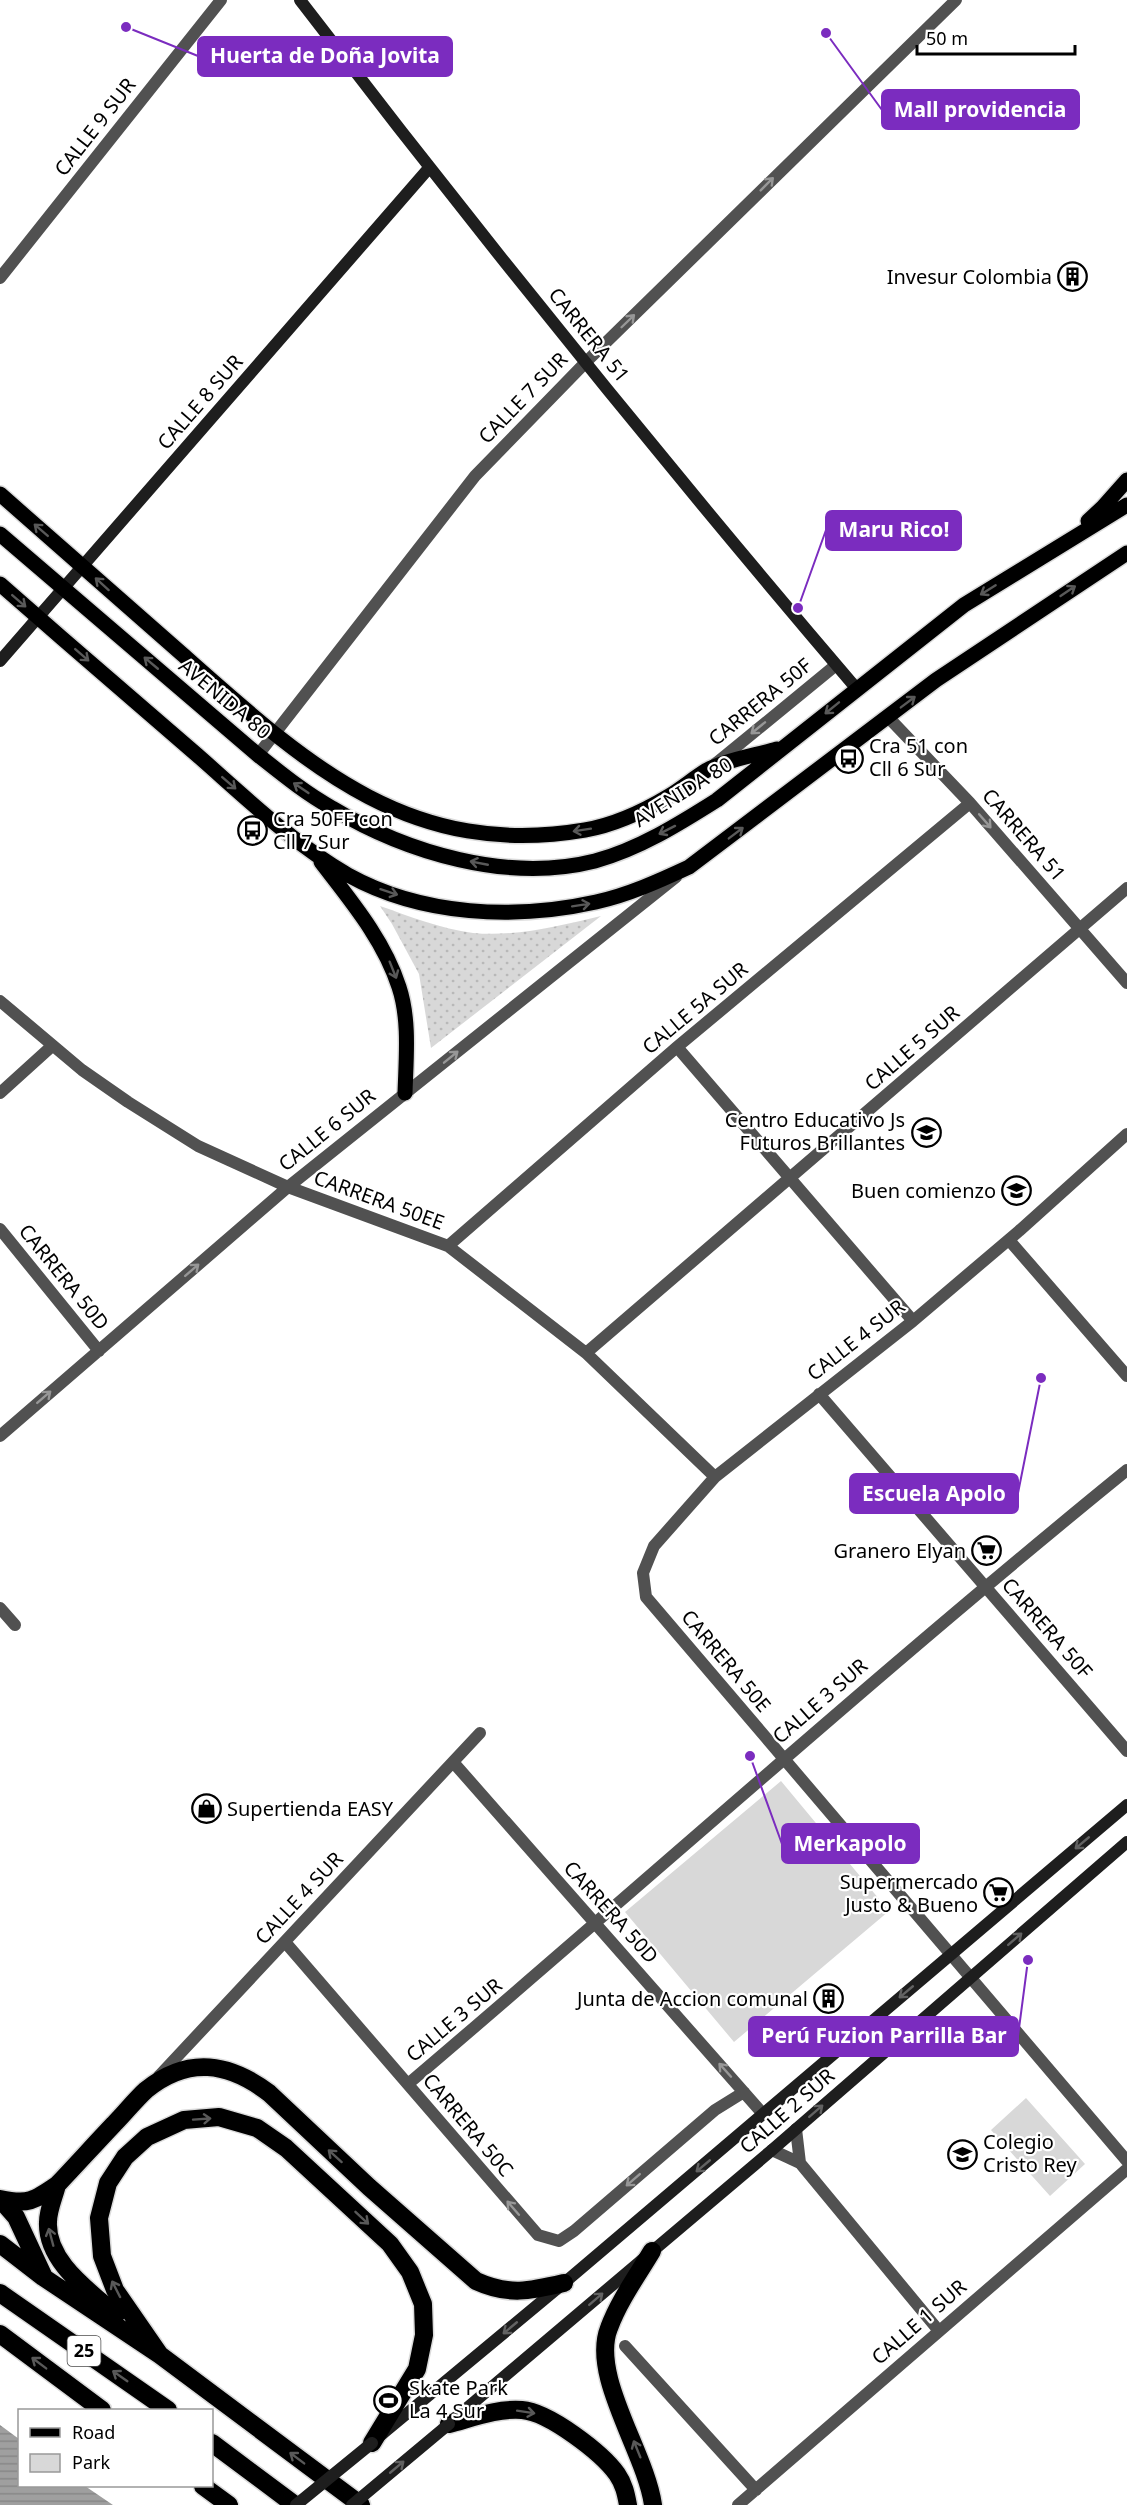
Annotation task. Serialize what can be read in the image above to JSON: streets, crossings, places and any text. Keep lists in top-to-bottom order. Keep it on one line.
{"streets":{"highway":["25"],"main road":["CARRERA 51","CALLE 8 SUR","AVENIDA 80","CALLE 2 SUR"],"street":["CALLE 9 SUR","CALLE 7 SUR","CARRERA 50F","CALLE 5A SUR","CALLE 5 SUR","CALLE 6 SUR","CARRERA 50EE","CARRERA 50D","CALLE 4 SUR","CARRERA 50E","CALLE 3 SUR","CARRERA 50C","CALLE 1 SUR"]},"crossings":[["CARRERA 51","CALLE 7 SUR"],["CARRERA 51","CALLE 8 SUR"],["CARRERA 51","AVENIDA 80"],["CARRERA 51","CARRERA 50F"],["CARRERA 51","CALLE 5A SUR"],["CARRERA 51","CALLE 5 SUR"],["CALLE 7 SUR","AVENIDA 80"],["CALLE 8 SUR","AVENIDA 80"],["AVENIDA 80","CARRERA 50F"],["CARRERA 50F","CALLE 4 SUR"],["CARRERA 50F","CALLE 3 SUR"],["CALLE 5A SUR","CARRERA 50EE"],["CALLE 5 SUR","CARRERA 50EE"],["CALLE 6 SUR","CARRERA 50EE"],["CALLE 6 SUR","CARRERA 50D"],["CARRERA 50EE","CALLE 4 SUR"],["CARRERA 50D","CALLE 4 SUR"],["CARRERA 50D","CALLE 3 SUR"],["CARRERA 50D","CALLE 2 SUR"],["CARRERA 50D","CARRERA 50C"],["CALLE 4 SUR","CARRERA 50E"],["CALLE 4 SUR","CARRERA 50C"],["CARRERA 50E","CALLE 3 SUR"],["CARRERA 50E","CALLE 2 SUR"],["CALLE 3 SUR","CARRERA 50C"]],"one_way":["CALLE 7 SUR","AVENIDA 80","CALLE 6 SUR","CARRERA 50D"],"places":{"other":["Huerta de Doña Jovita","Mall providencia","Maru Rico!","Escuela Apolo","Merkapolo","Perú Fuzion Parrilla Bar"],"building":["Invesur Colombia","Junta de Accion comunal"],"bus stop":["Cra 51 con Cll 6 Sur","Cra 50FF con Cll 7 Sur"],"school or university":["Centro Educativo Js Futuros Brillantes","Buen comienzo","Colegio Cristo Rey"],"supermarket":["Granero Elyan","Supermercado Justo & Bueno"],"shop":["Supertienda EASY"],"sports":["Skate Park La 4 Sur"]},"legend":["Road","Park"],"scale_bar":"50 m"}
